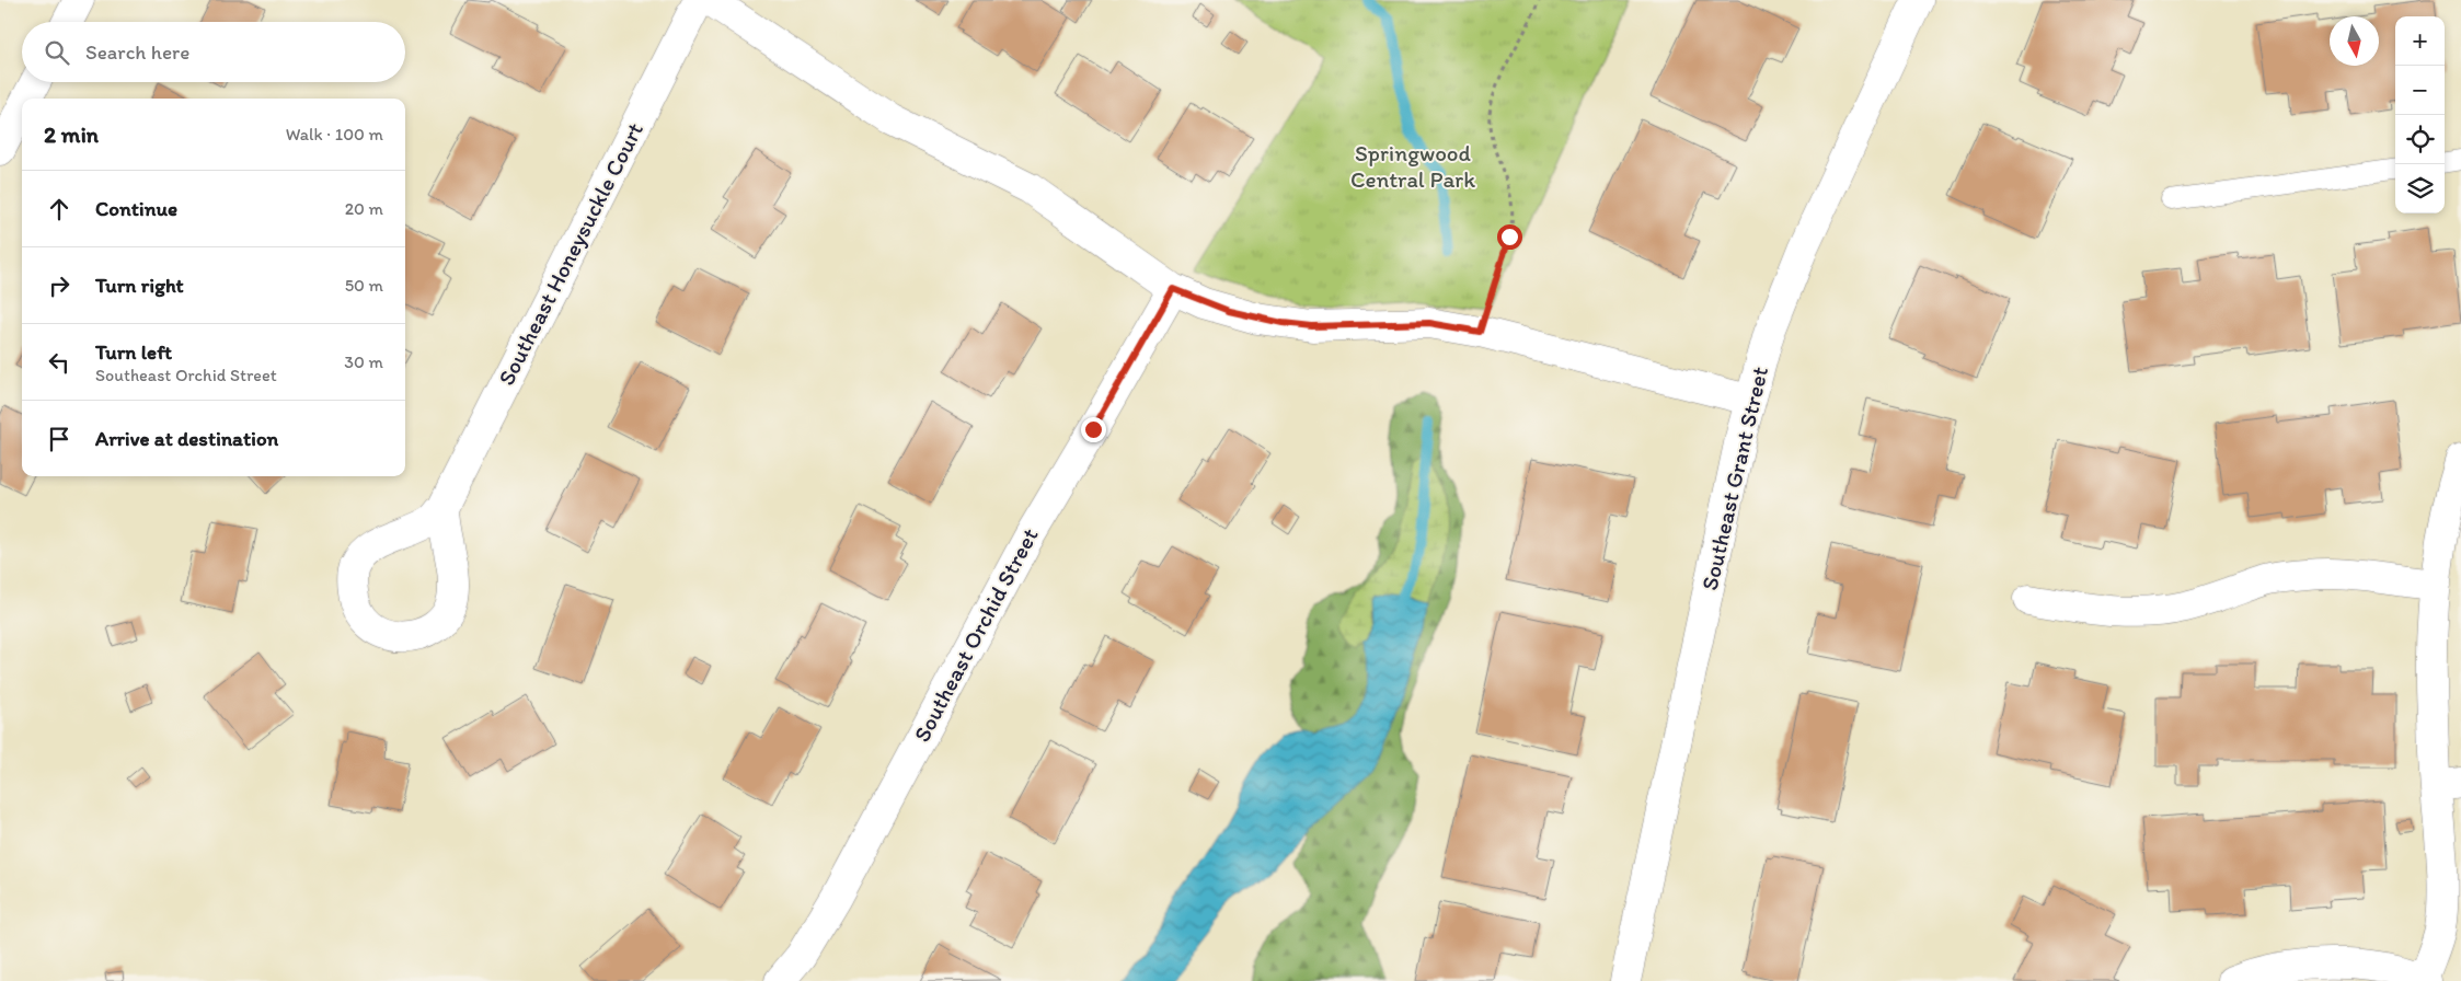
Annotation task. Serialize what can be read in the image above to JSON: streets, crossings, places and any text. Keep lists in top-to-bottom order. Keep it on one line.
{"streets":{"street":["Southeast Honeysuckle Court","Southeast Grant Street","Southeast Orchid Street"]},"parks":["Springwood Central Park"],"north":"bottom","page":{"map_buttons":["+","−"],"search":"Search here","heading":["2 min","Walk · 100 m"],"list":[["Continue","20 m"],["Turn right","50 m"],["Turn left","Southeast Orchid Street","30 m"],"Arrive at destination"]}}
